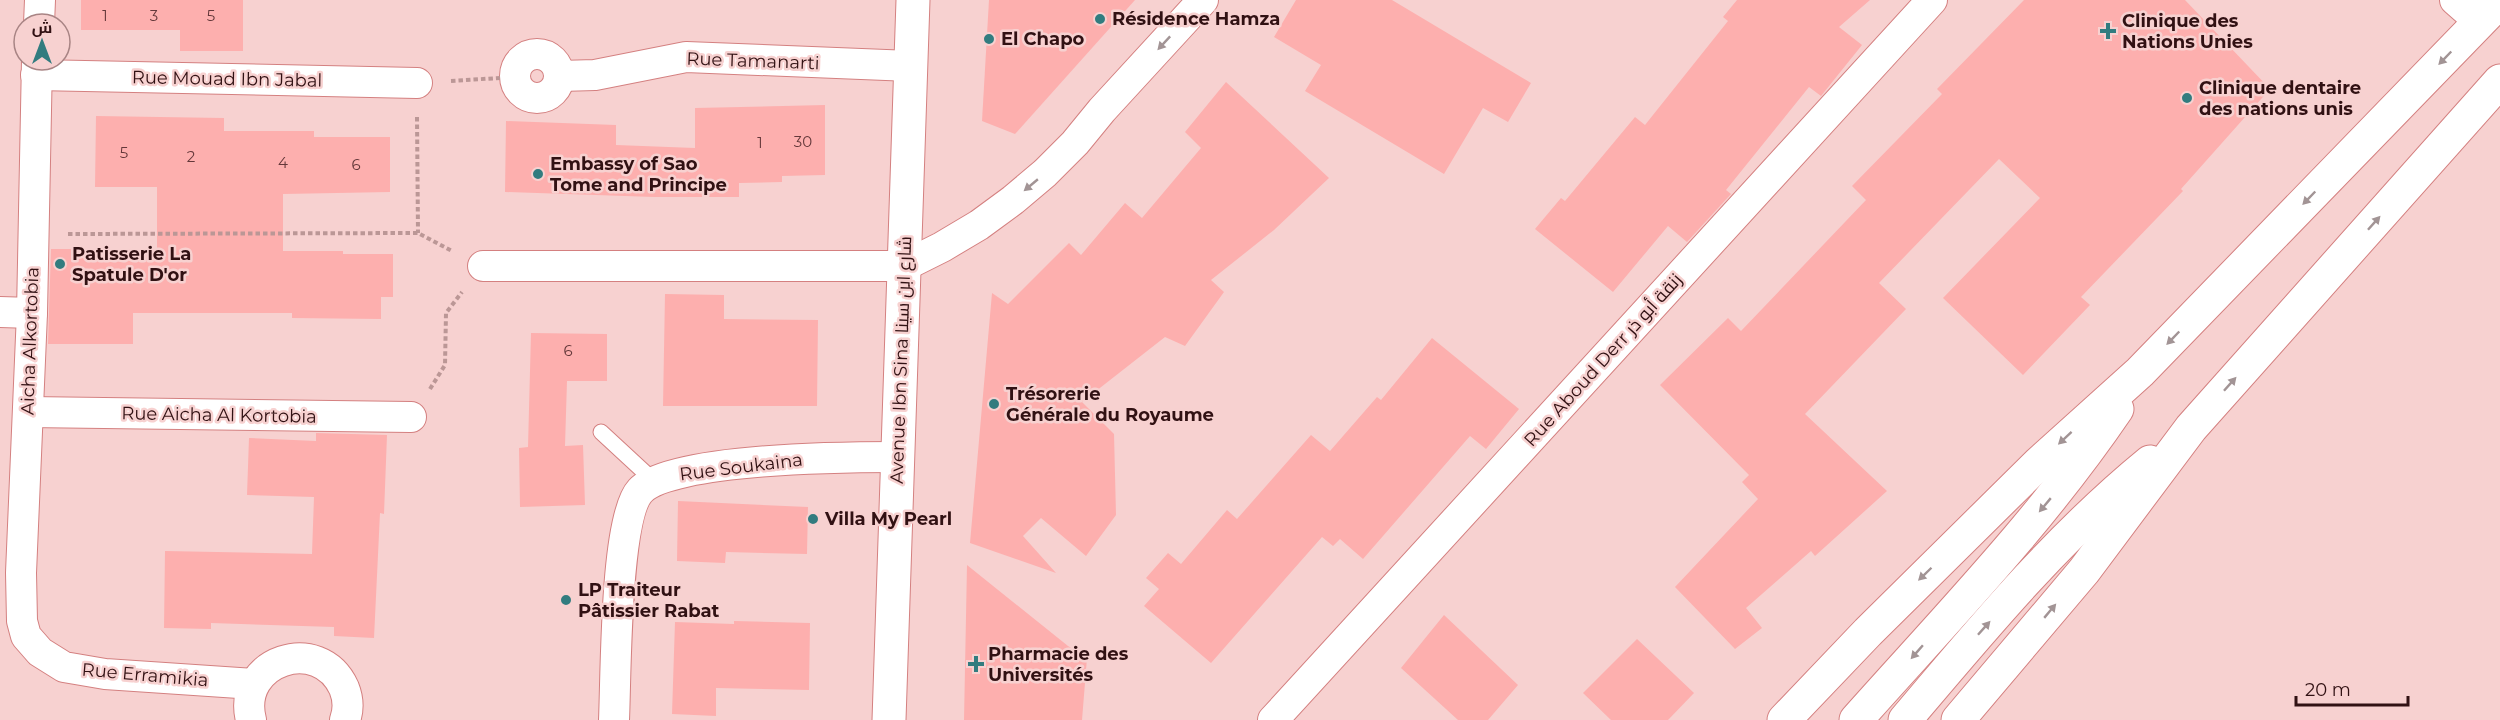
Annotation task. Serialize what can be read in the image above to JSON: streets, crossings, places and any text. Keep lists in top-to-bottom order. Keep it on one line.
{"streets":{"main road":["Avenue Ibn Sina شارع ابن سينا"],"street":["Rue Tamanarti","Rue Mouad Ibn Jabal","Aicha Alkortobia","Rue Aboud Derr زنقة أبو ذر","Rue Aicha Al Kortobia","Rue Soukaina","Rue Erramikia"]},"crossings":[["Rue Tamanarti","Avenue Ibn Sina شارع ابن سينا"],["Aicha Alkortobia","Rue Aicha Al Kortobia"],["Aicha Alkortobia","Rue Erramikia"],["Avenue Ibn Sina شارع ابن سينا","Rue Soukaina"]],"places":{"other":["Résidence Hamza","El Chapo","Clinique dentaire des nations unis","Embassy of Sao Tome and Principe","Patisserie La Spatule D'or","Trésorerie Générale du Royaume","Villa My Pearl","LP Traiteur Pâtissier Rabat"],"health":["Clinique des Nations Unies","Pharmacie des Universités"]},"house_numbers":["1","3","5","30","1","5","2","4","6","6"],"scale_bar":"20 m","north":"top"}
